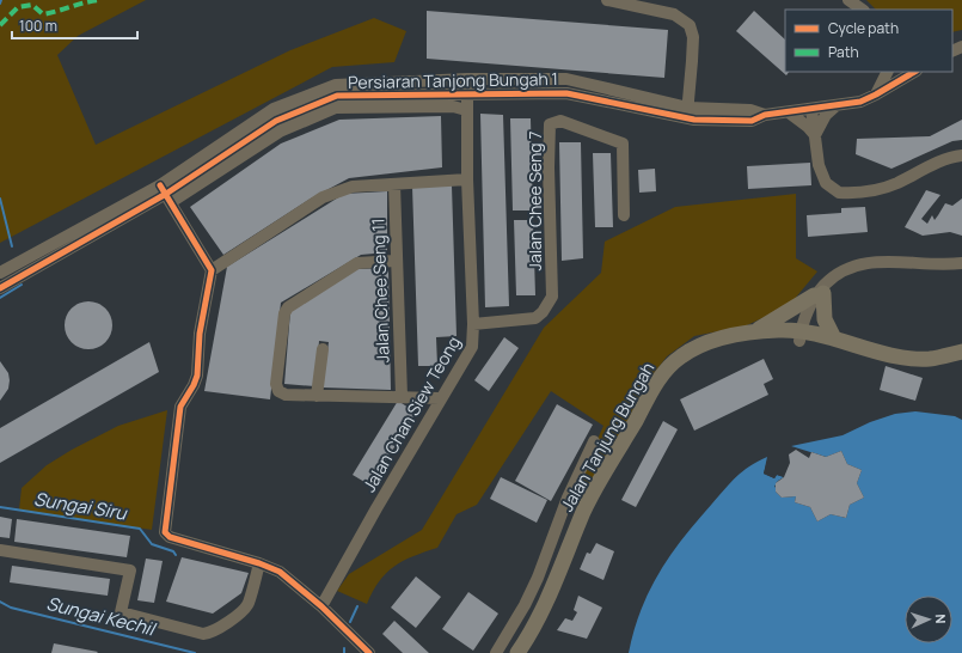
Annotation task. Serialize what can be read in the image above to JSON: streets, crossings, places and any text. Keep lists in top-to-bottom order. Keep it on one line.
{"streets":{"main road":["Jalan Tanjung Bungah"],"street":["Persiaran Tanjong Bungah 1","Jalan Chee Seng 7","Jalan Chee Seng 11","Jalan Chan Siew Teong"]},"crossings":[["Persiaran Tanjong Bungah 1","Jalan Chan Siew Teong"],["Jalan Chee Seng 7","Jalan Chan Siew Teong"]],"water":["Sungai Siru","Sungai Kechil"],"legend":["Cycle path","Path"],"scale_bar":"100 m","north":"right"}
